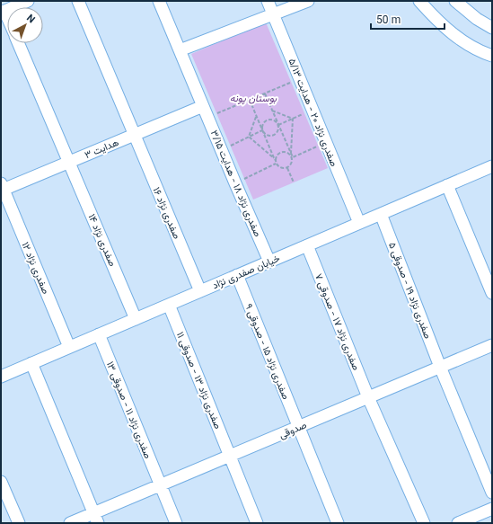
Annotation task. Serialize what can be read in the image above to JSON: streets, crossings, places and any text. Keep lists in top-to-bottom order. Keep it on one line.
{"streets":{"street":["صفدری نژاد ۲۰ - هدایت ۵/۱۳","هدایت ۳","صفدری نژاد ۱۸ - هدایت ۳/۱۵","صفدری نژاد ۱۶","صفدری نژاد ۱۴","صفدری نژاد ۱۲","خیابان صفدری نژاد","صفدری نژاد ۱۹ - صدوقی ۵","صفدری نژاد ۱۷ - صدوقی ۷","صفدری نژاد ۱۵ - صدوقی ۹","صفدری نژاد ۱۳ - صدوقی ۱۱","صفدری نژاد ۱۱ - صدوقی ۱۳","صدوقی"]},"crossings":[["صفدری نژاد ۲۰ - هدایت ۵/۱۳","خیابان صفدری نژاد"],["هدایت ۳","صفدری نژاد ۱۸ - هدایت ۳/۱۵"],["هدایت ۳","صفدری نژاد ۱۶"],["هدایت ۳","صفدری نژاد ۱۴"],["هدایت ۳","صفدری نژاد ۱۲"],["صفدری نژاد ۱۸ - هدایت ۳/۱۵","خیابان صفدری نژاد"],["صفدری نژاد ۱۶","خیابان صفدری نژاد"],["صفدری نژاد ۱۴","خیابان صفدری نژاد"],["صفدری نژاد ۱۲","خیابان صفدری نژاد"],["خیابان صفدری نژاد","صفدری نژاد ۱۹ - صدوقی ۵"],["خیابان صفدری نژاد","صفدری نژاد ۱۷ - صدوقی ۷"],["خیابان صفدری نژاد","صفدری نژاد ۱۵ - صدوقی ۹"],["خیابان صفدری نژاد","صفدری نژاد ۱۳ - صدوقی ۱۱"],["خیابان صفدری نژاد","صفدری نژاد ۱۱ - صدوقی ۱۳"],["صفدری نژاد ۱۹ - صدوقی ۵","صدوقی"],["صفدری نژاد ۱۷ - صدوقی ۷","صدوقی"],["صفدری نژاد ۱۵ - صدوقی ۹","صدوقی"],["صفدری نژاد ۱۳ - صدوقی ۱۱","صدوقی"],["صفدری نژاد ۱۱ - صدوقی ۱۳","صدوقی"]],"parks":["بوستان پونه"],"scale_bar":"50 m","north":"top right"}
